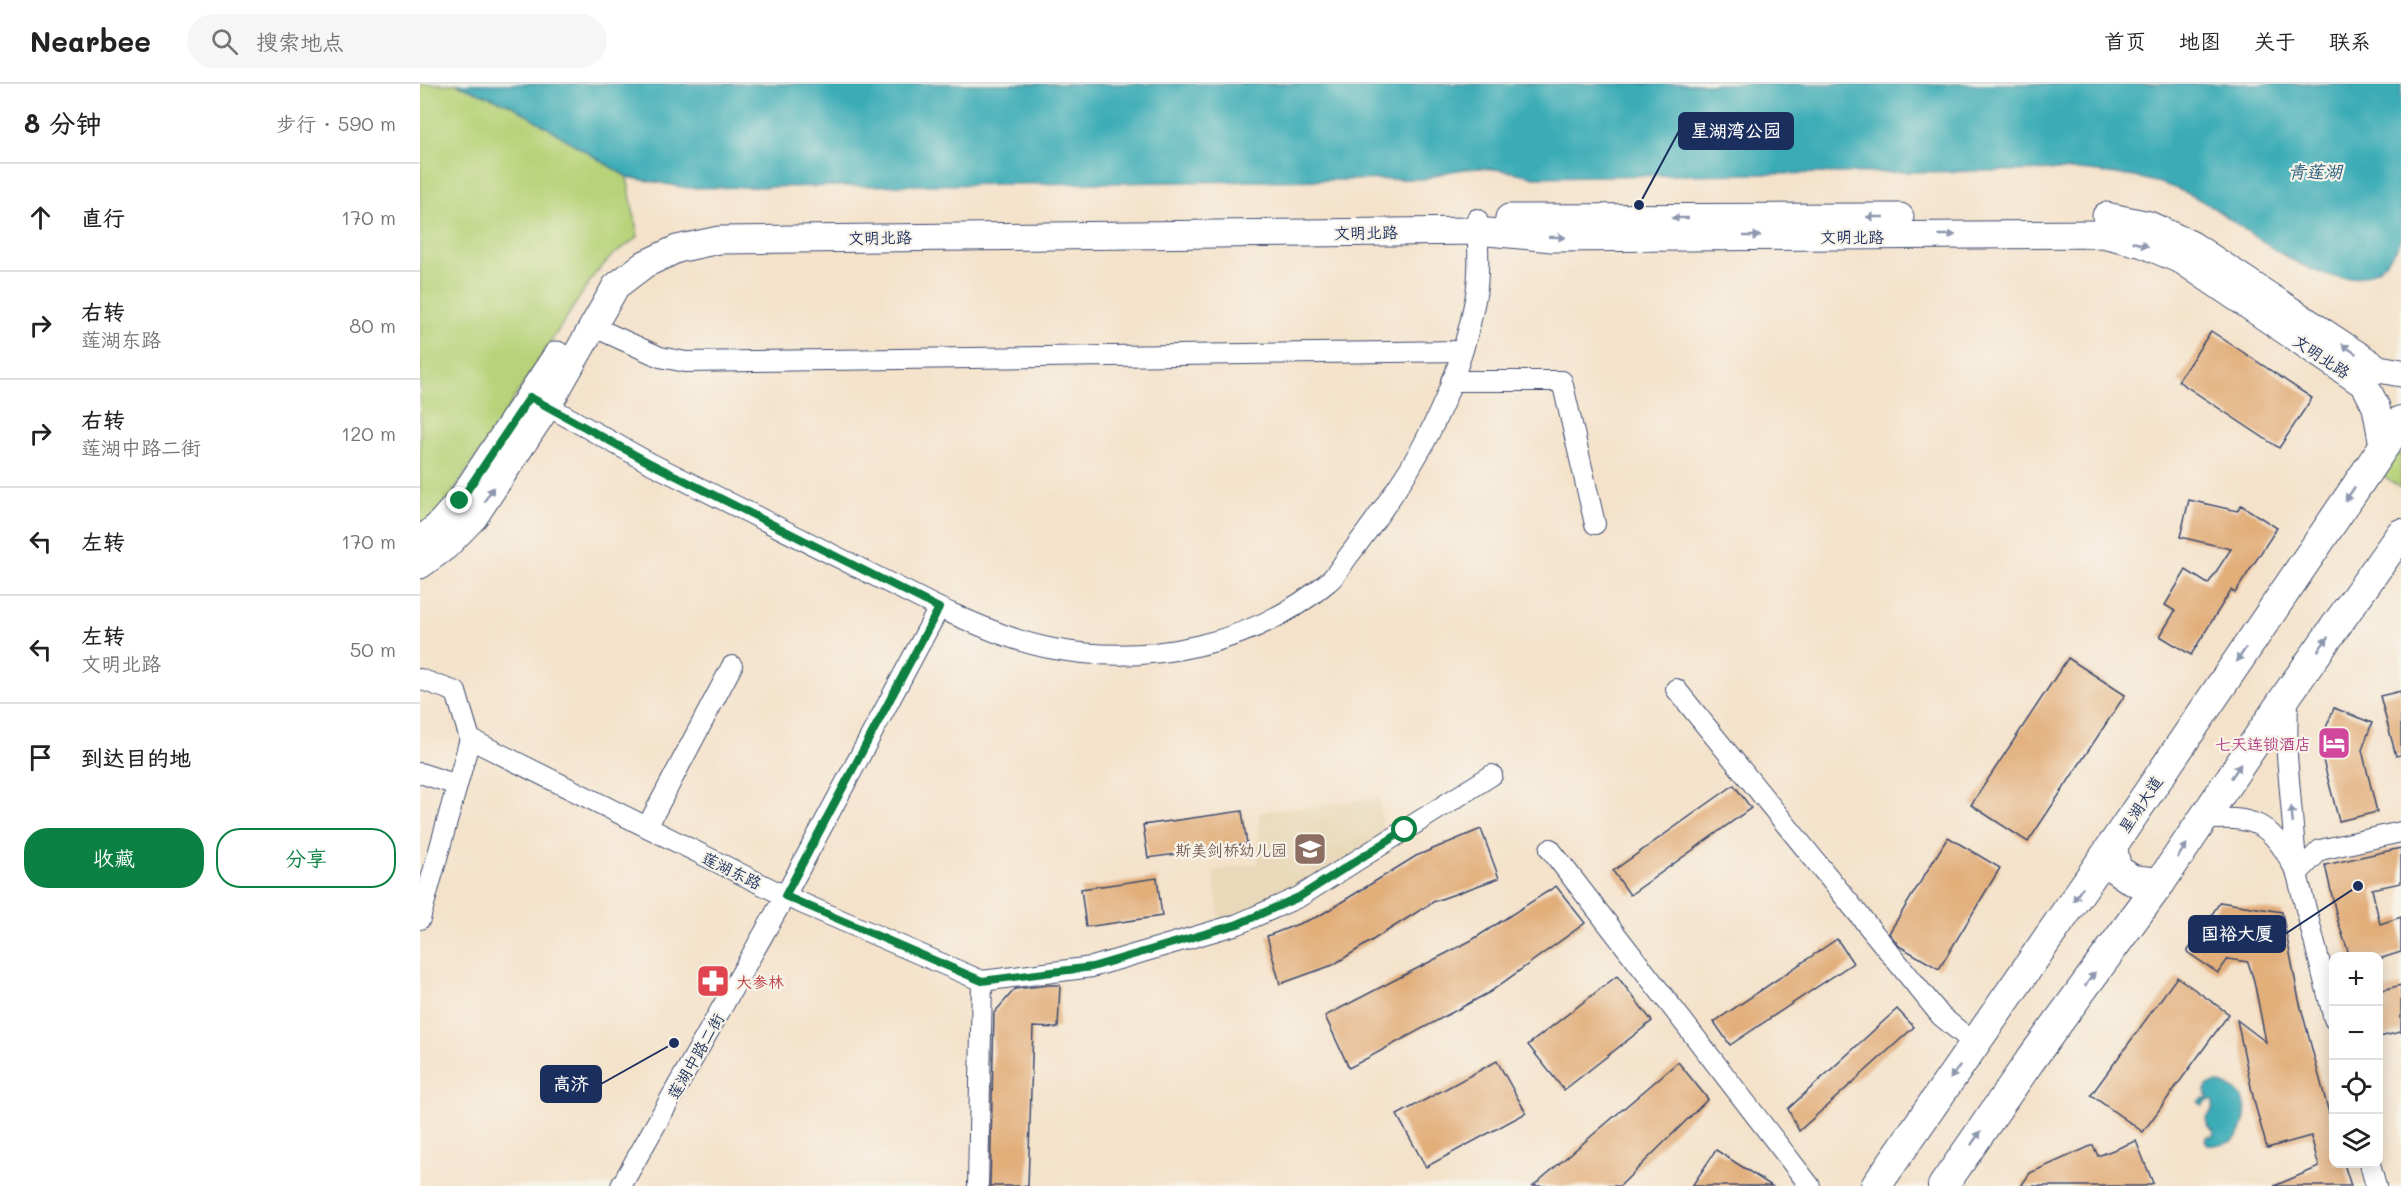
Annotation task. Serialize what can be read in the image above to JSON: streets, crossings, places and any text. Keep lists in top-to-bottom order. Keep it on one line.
{"streets":{"main road":["星湖大道"],"street":["文明北路","莲湖东路","莲湖中路二街"]},"crossings":[["文明北路","星湖大道"],["莲湖东路","莲湖中路二街"]],"water":["青莲湖"],"places":{"other":["星湖湾公园","国裕大厦","高济"],"hotel":["七天连锁酒店"],"school or university":["斯美剑桥幼儿园"],"pharmacy":["大参林"]},"page":{"header":"Nearbee","search":"搜索地点","nav":["首页","地图","关于","联系"],"heading":["8 分钟","步行 · 590 m"],"list":[["直行","170 m"],["右转","莲湖东路","80 m"],["右转","莲湖中路二街","120 m"],["左转","170 m"],["左转","文明北路","50 m"],"到达目的地"],"buttons":["收藏","分享"],"map_buttons":["+","−"]}}
